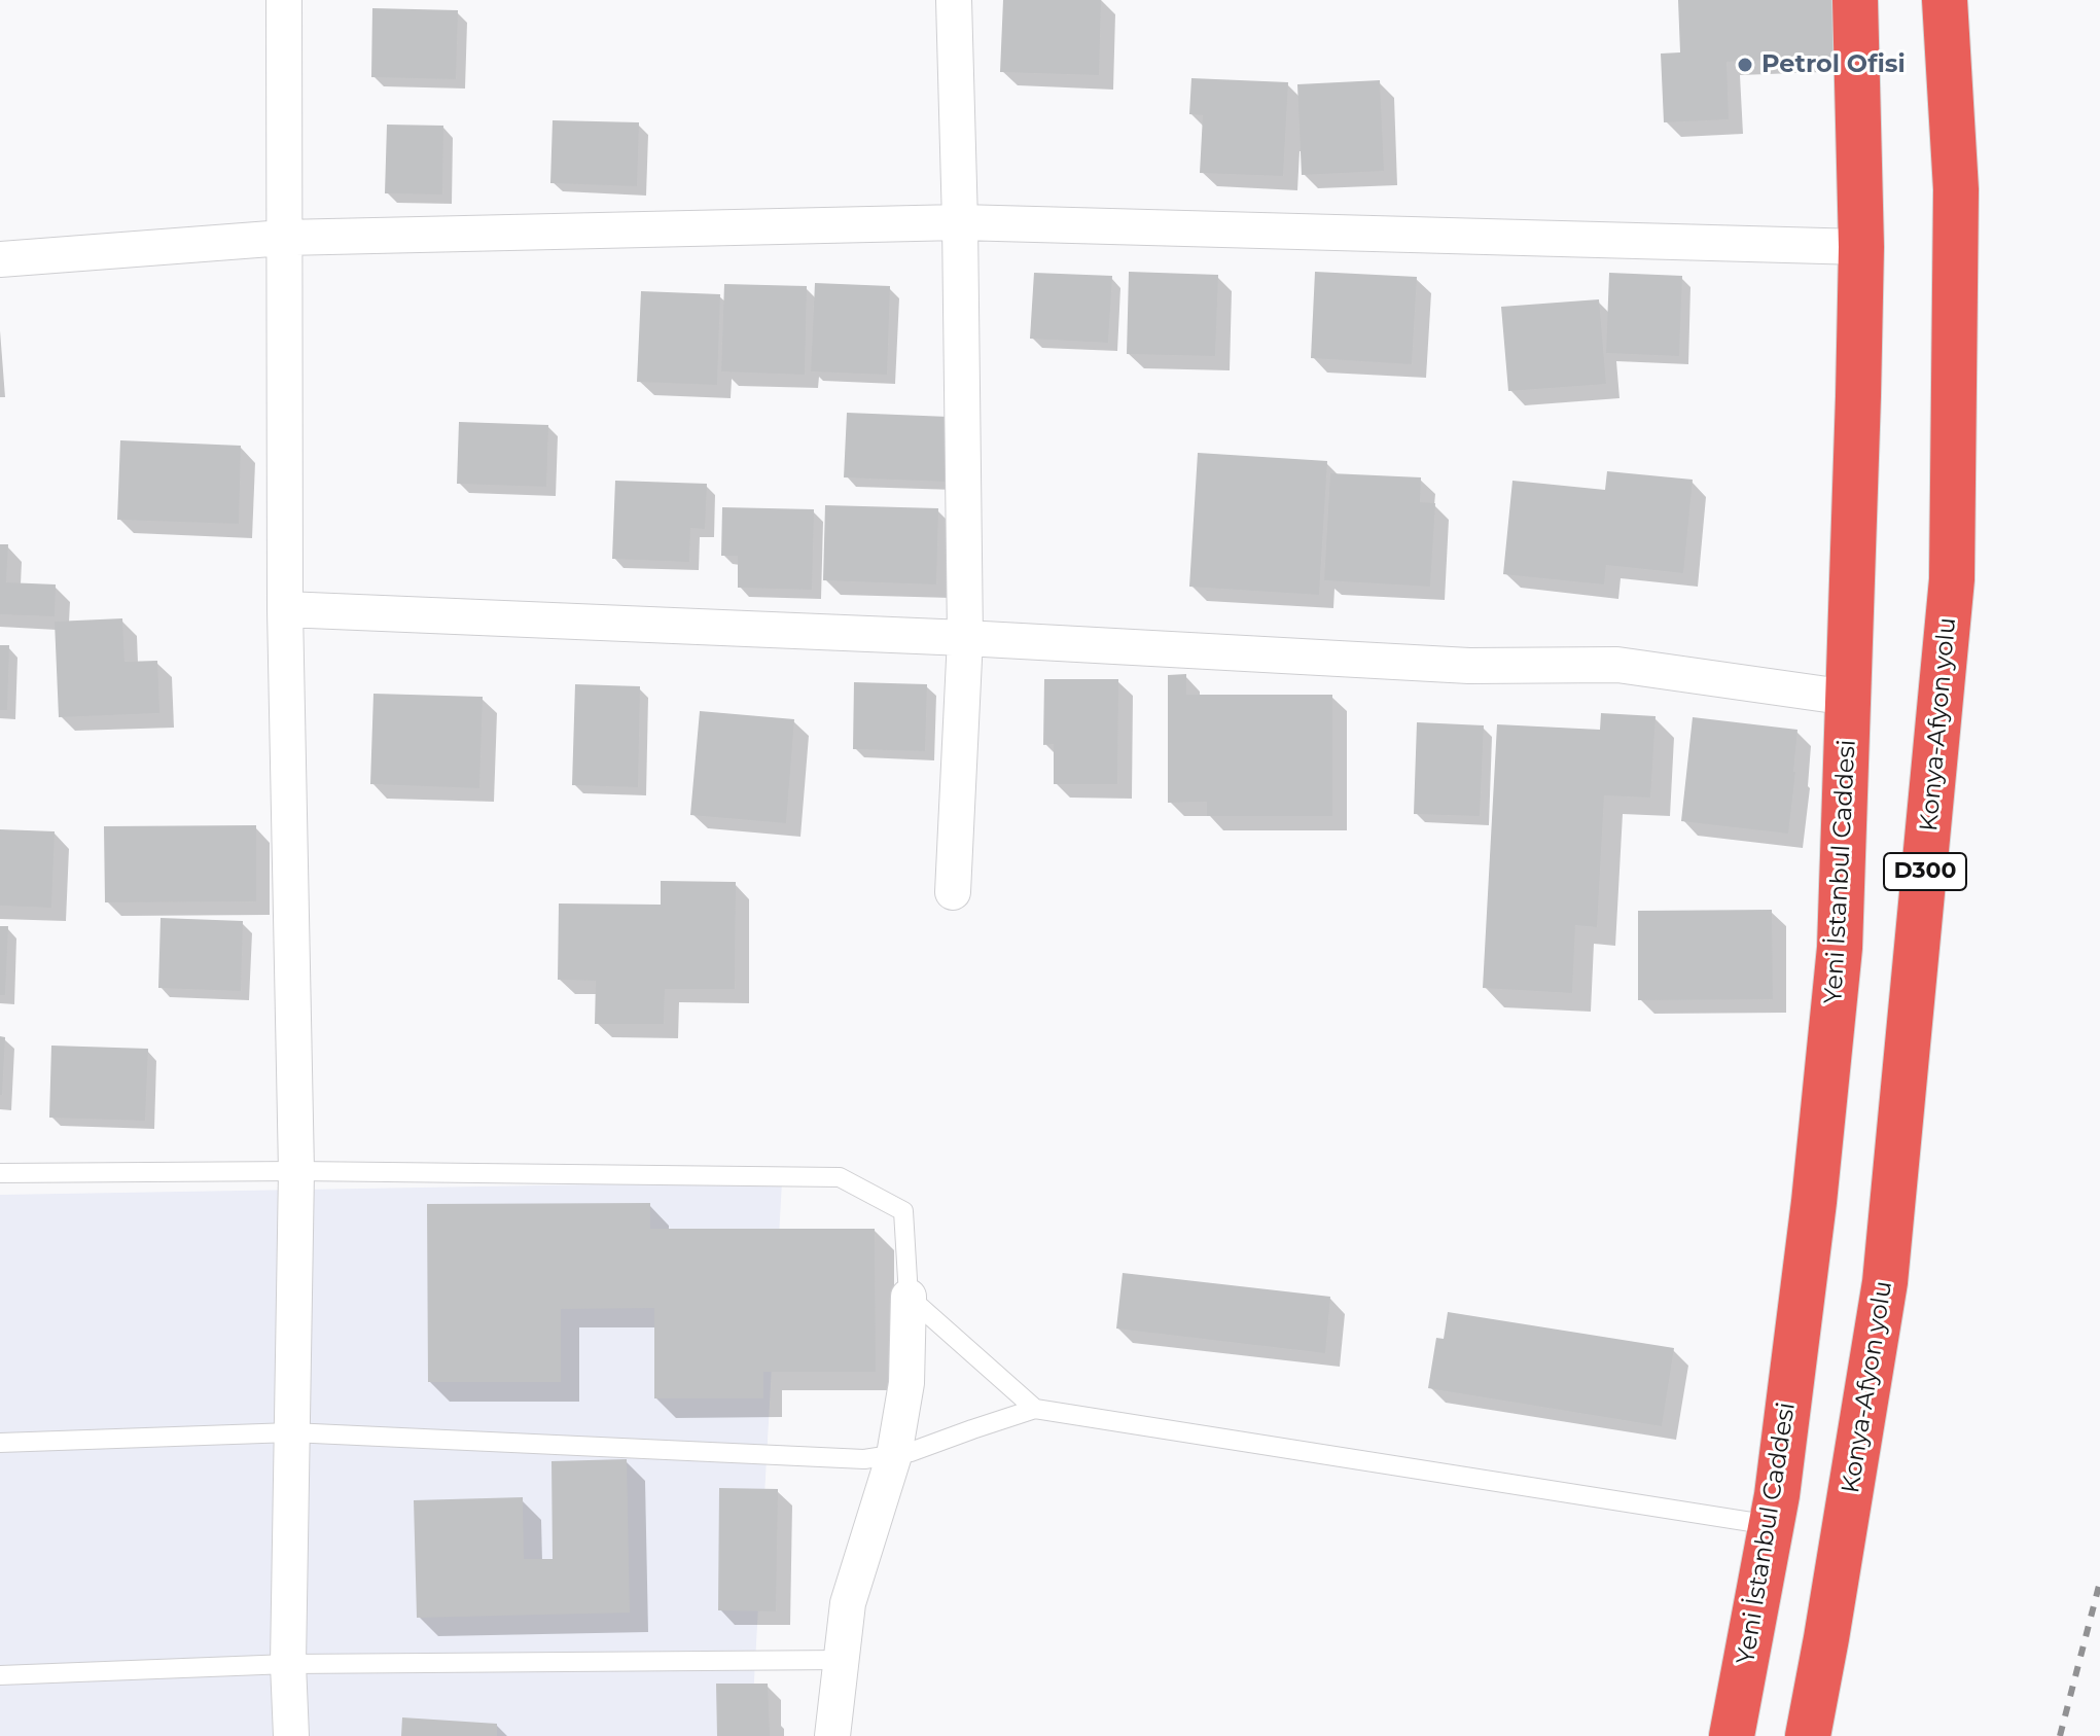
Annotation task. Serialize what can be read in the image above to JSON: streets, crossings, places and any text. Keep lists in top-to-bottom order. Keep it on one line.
{"streets":{"highway":["Konya-Afyon yolu","Yeni İstanbul Caddesi","D300"]},"places":["Petrol Ofisi"]}
